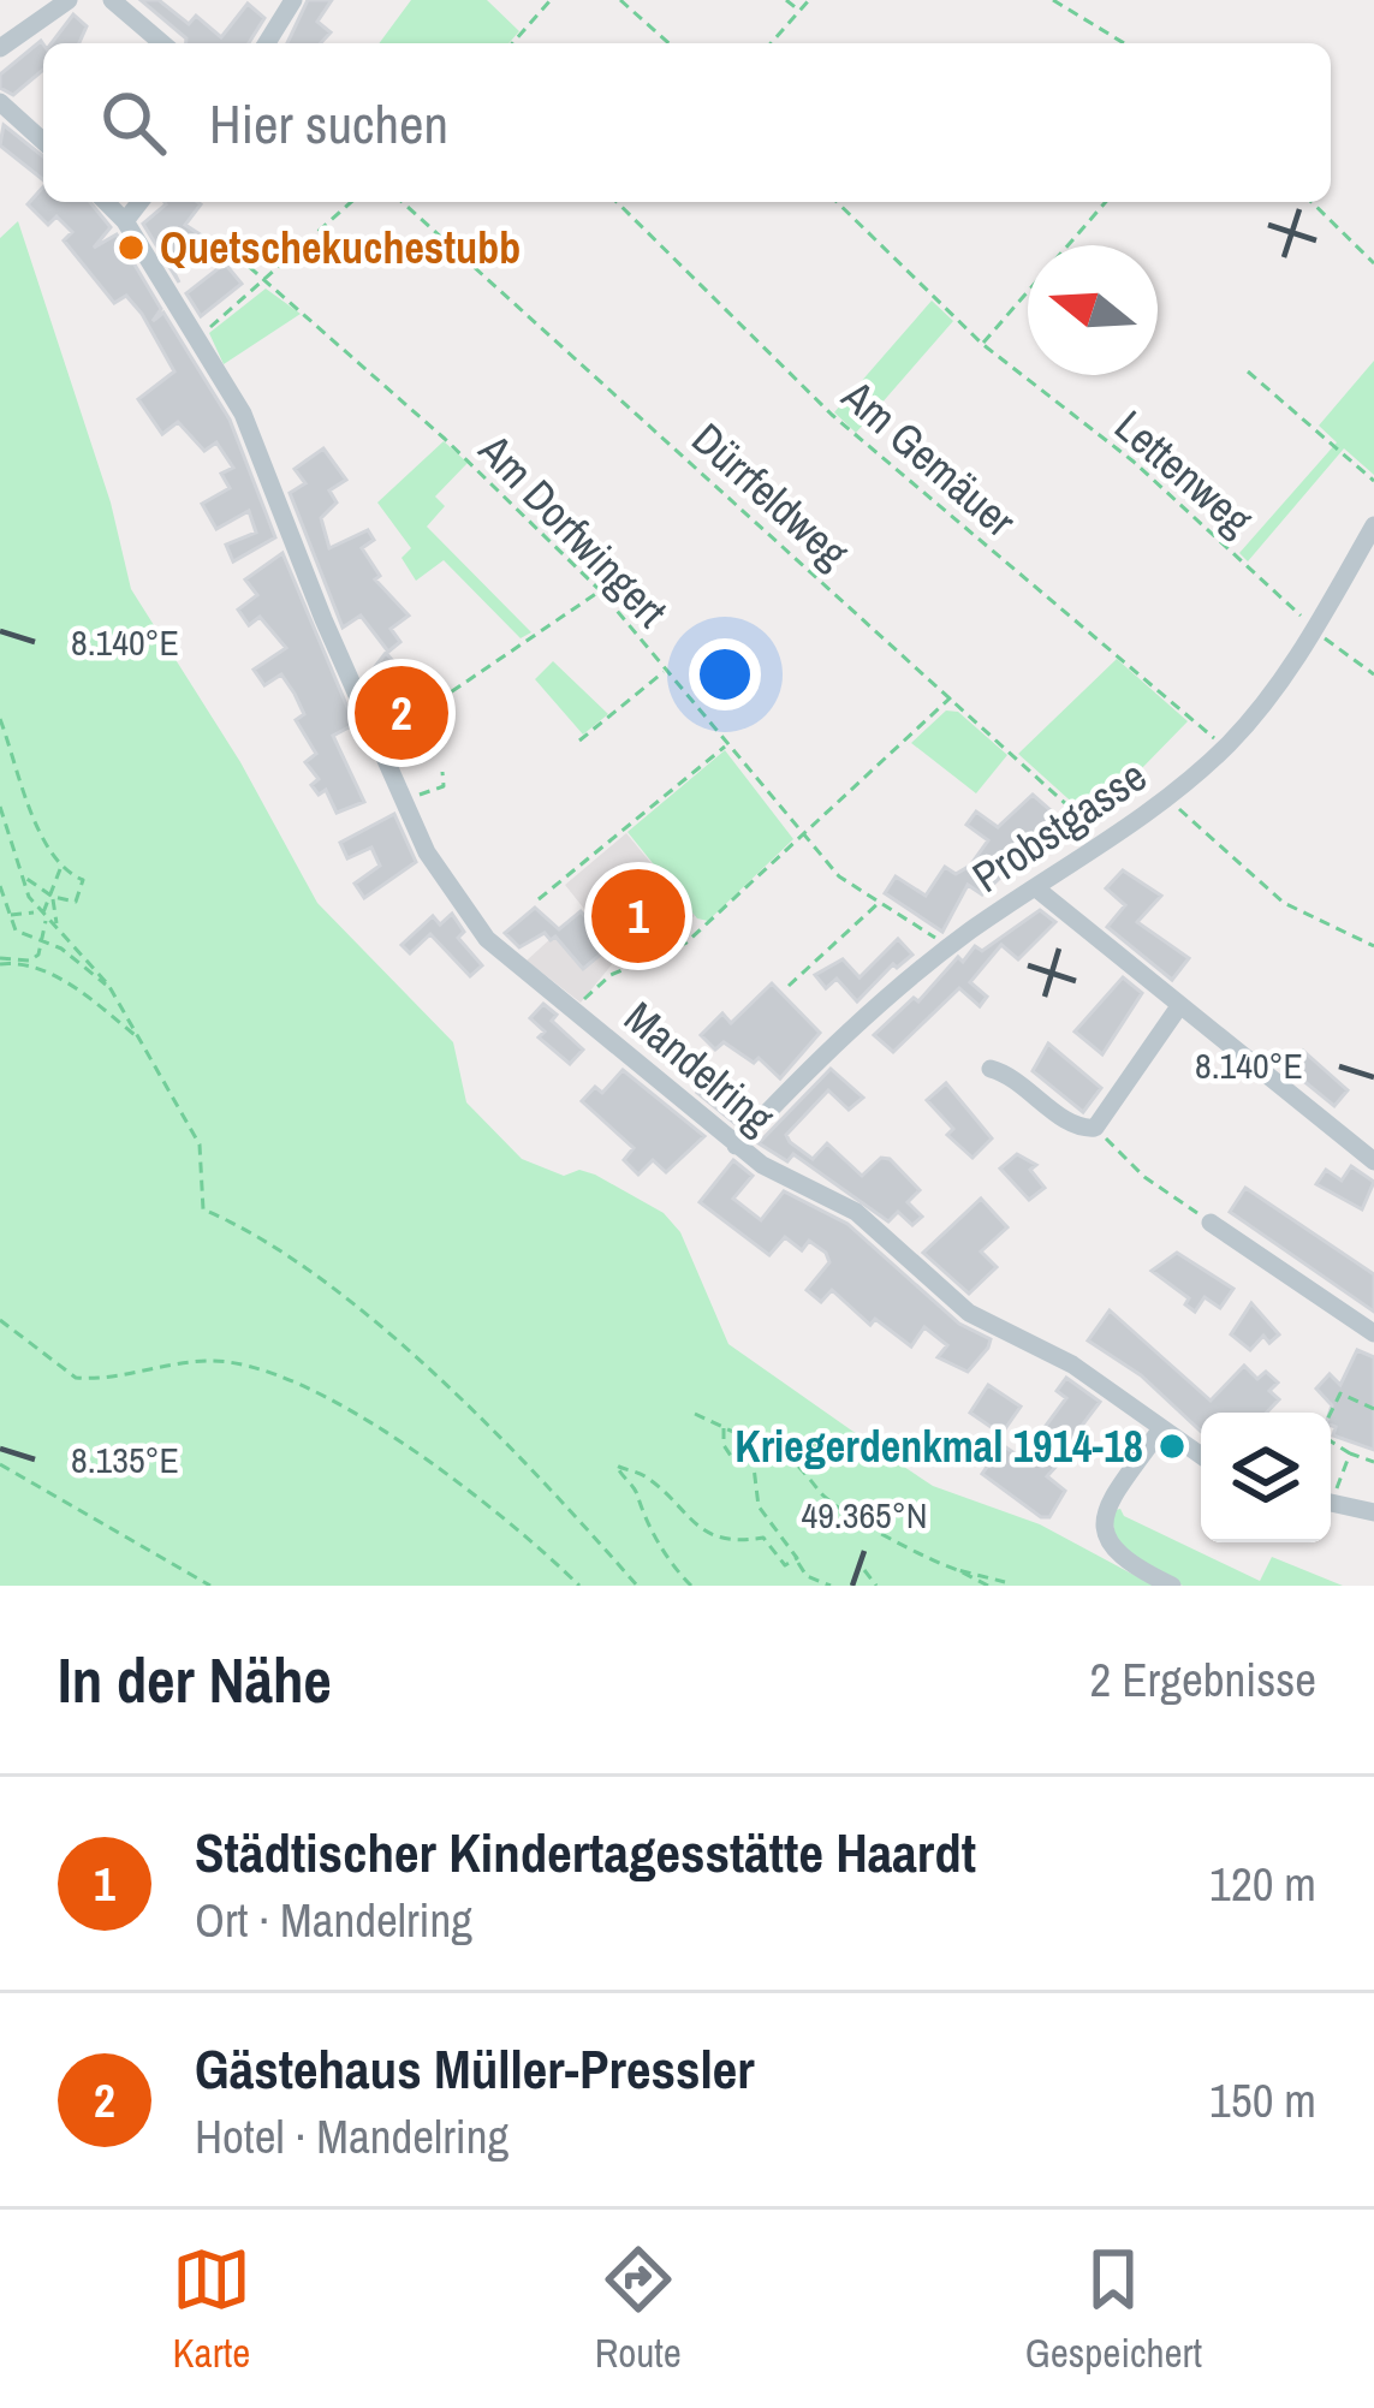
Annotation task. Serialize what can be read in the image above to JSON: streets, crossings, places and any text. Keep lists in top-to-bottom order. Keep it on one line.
{"streets":{"street":["Probstgasse","Mandelring"],"path":["Am Gemäuer","Lettenweg","Dürrfeldweg","Am Dorfwingert"]},"crossings":[["Am Gemäuer","Probstgasse"],["Lettenweg","Probstgasse"],["Dürrfeldweg","Probstgasse"],["Am Dorfwingert","Probstgasse"],["Probstgasse","Mandelring"]],"places":["Quetschekuchestubb","Kriegerdenkmal 1914-18"],"north":"left","page":{"search":"Hier suchen","pins":["2","1"],"heading":["In der Nähe","2 Ergebnisse"],"list":[{"mark":"1","name":"Städtischer Kindertagesstätte Haardt","note":"Ort · Mandelring","value":"120 m"},{"mark":"2","name":"Gästehaus Müller-Pressler","note":"Hotel · Mandelring","value":"150 m"}],"nav":["Karte","Route","Gespeichert"]},"coordinates":["8.140°E","8.135°E","49.365°N"]}
